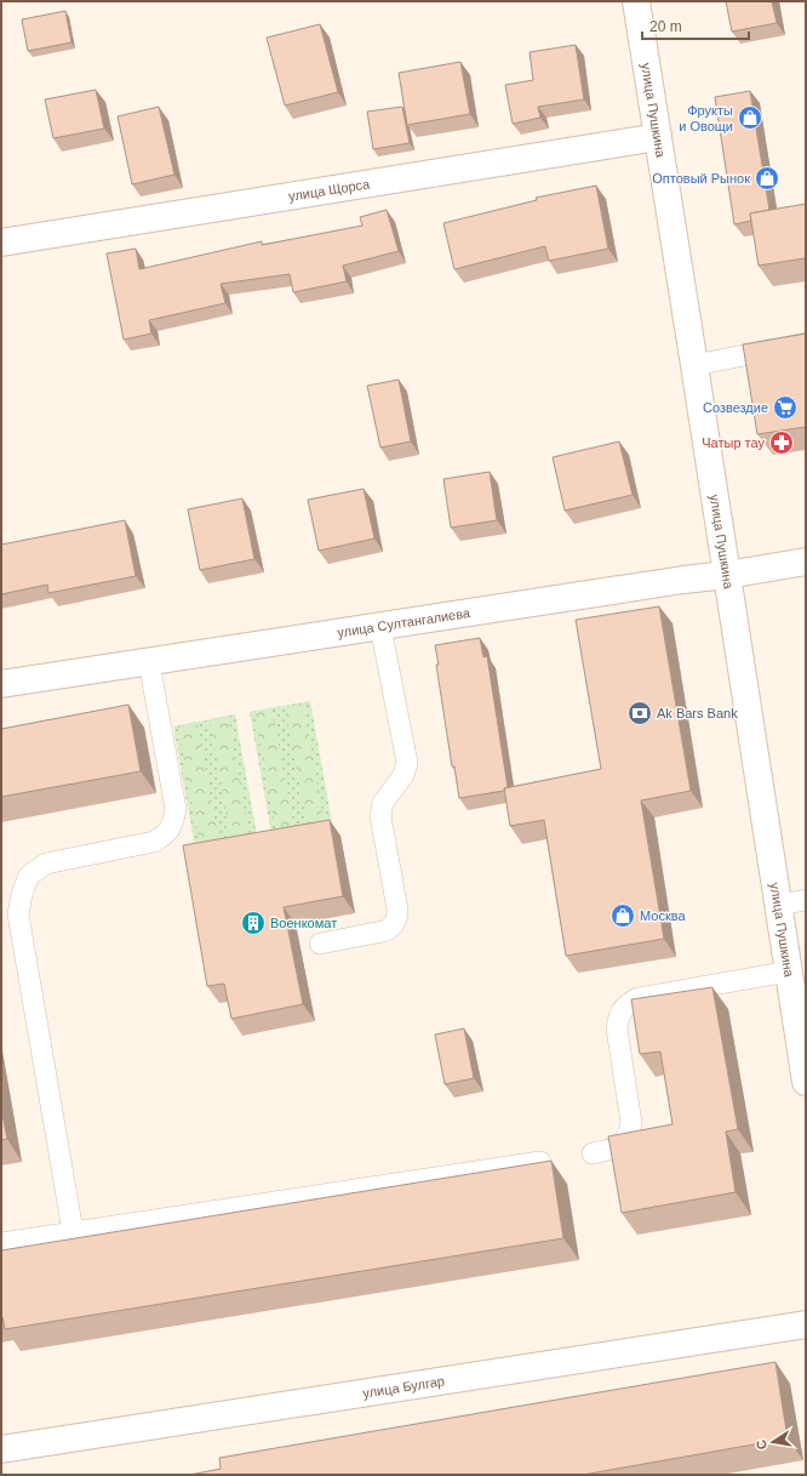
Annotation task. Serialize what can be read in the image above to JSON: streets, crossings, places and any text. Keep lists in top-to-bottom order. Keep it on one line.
{"streets":{"street":["улица Пушкина","улица Щорса","улица Султангалиева","улица Булгар"]},"crossings":[["улица Пушкина","улица Щорса"],["улица Пушкина","улица Султангалиева"]],"places":{"shop":["Фрукты и Овощи","Оптовый Рынок","Москва"],"supermarket":["Созвездие"],"pharmacy":["Чатыр тау"],"bank":["Ak Bars Bank"],"building":["Военкомат"]},"scale_bar":"20 m","north":"left"}
